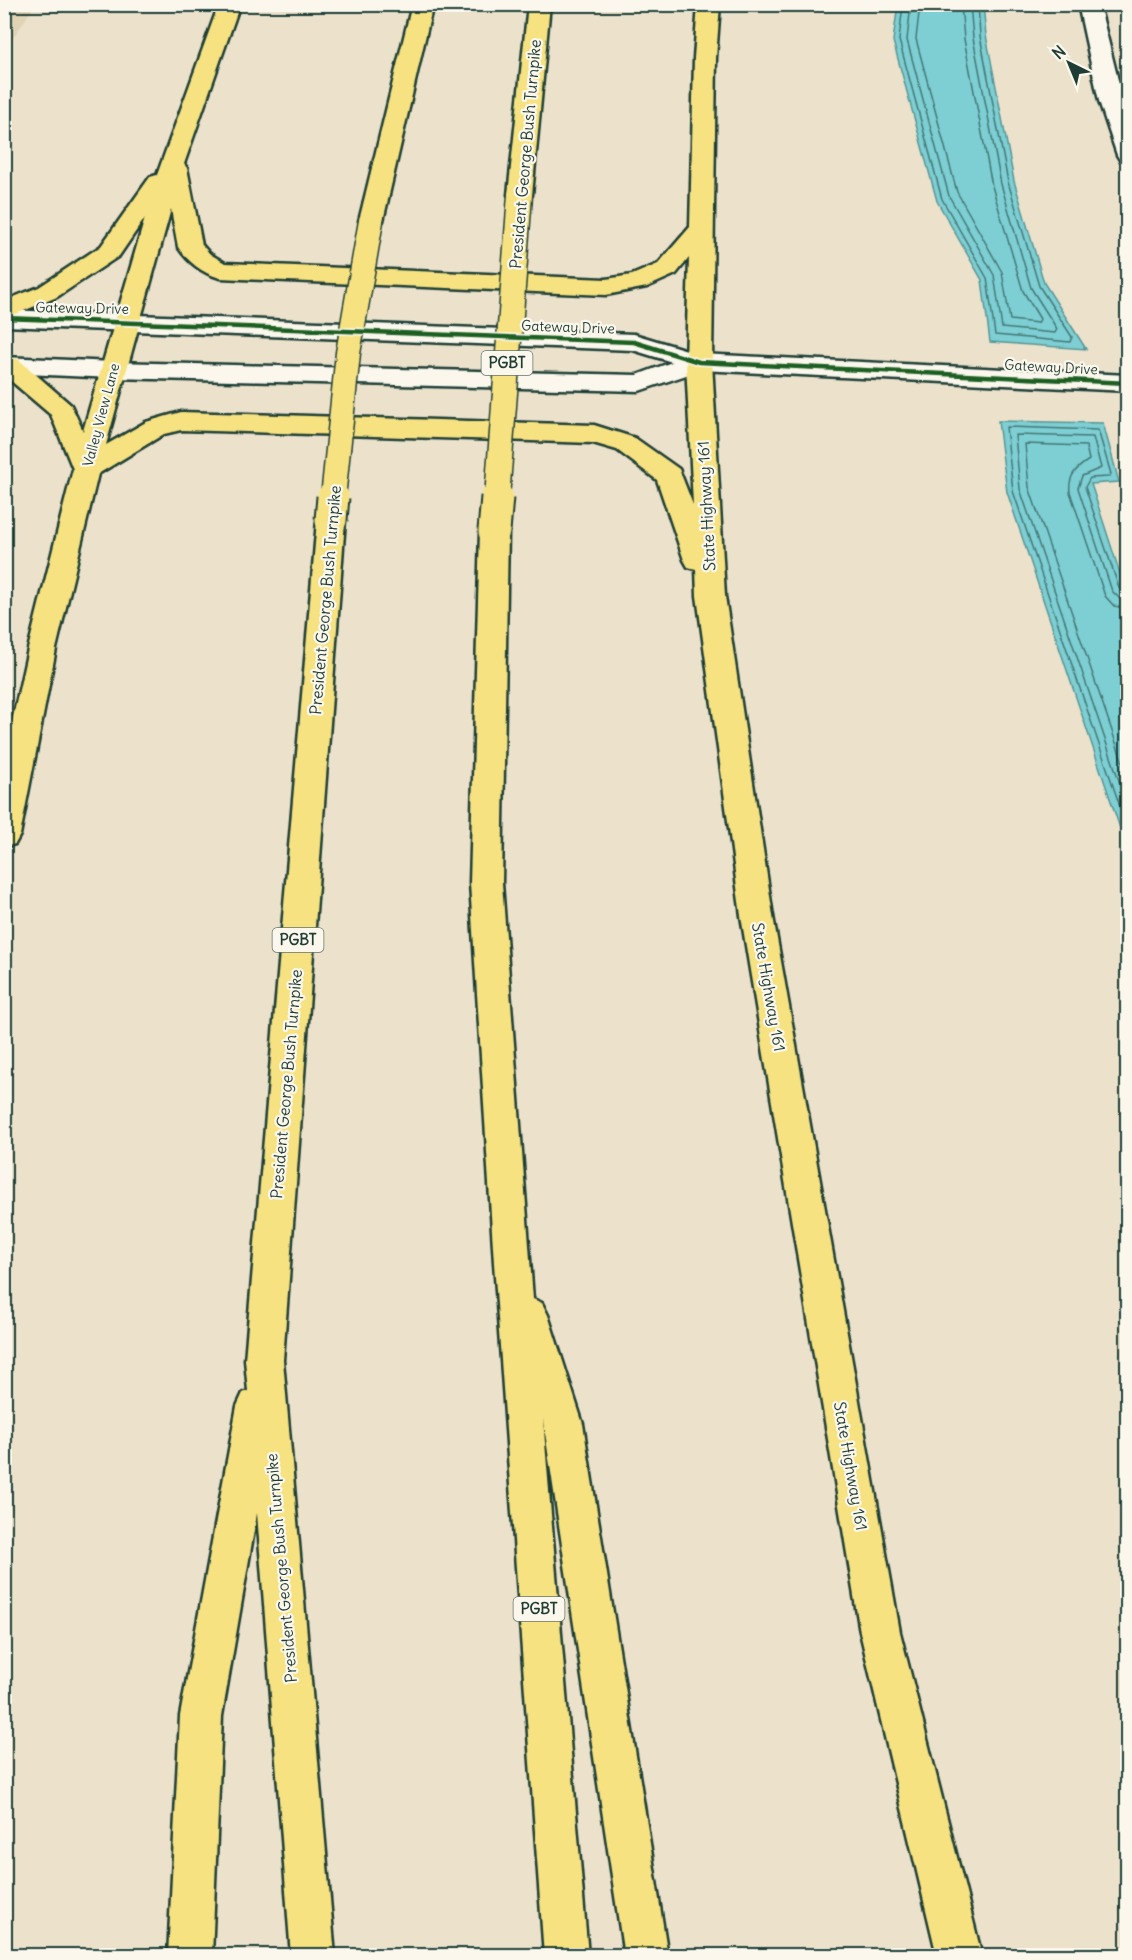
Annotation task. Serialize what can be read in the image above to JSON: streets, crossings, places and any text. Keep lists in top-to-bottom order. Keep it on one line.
{"streets":{"main road":["President George Bush Turnpike","PGBT","Valley View Lane","State Highway 161"],"street":["Gateway Drive"]},"crossings":[["Gateway Drive","Valley View Lane"],["Gateway Drive","State Highway 161"]],"north":"top left"}
